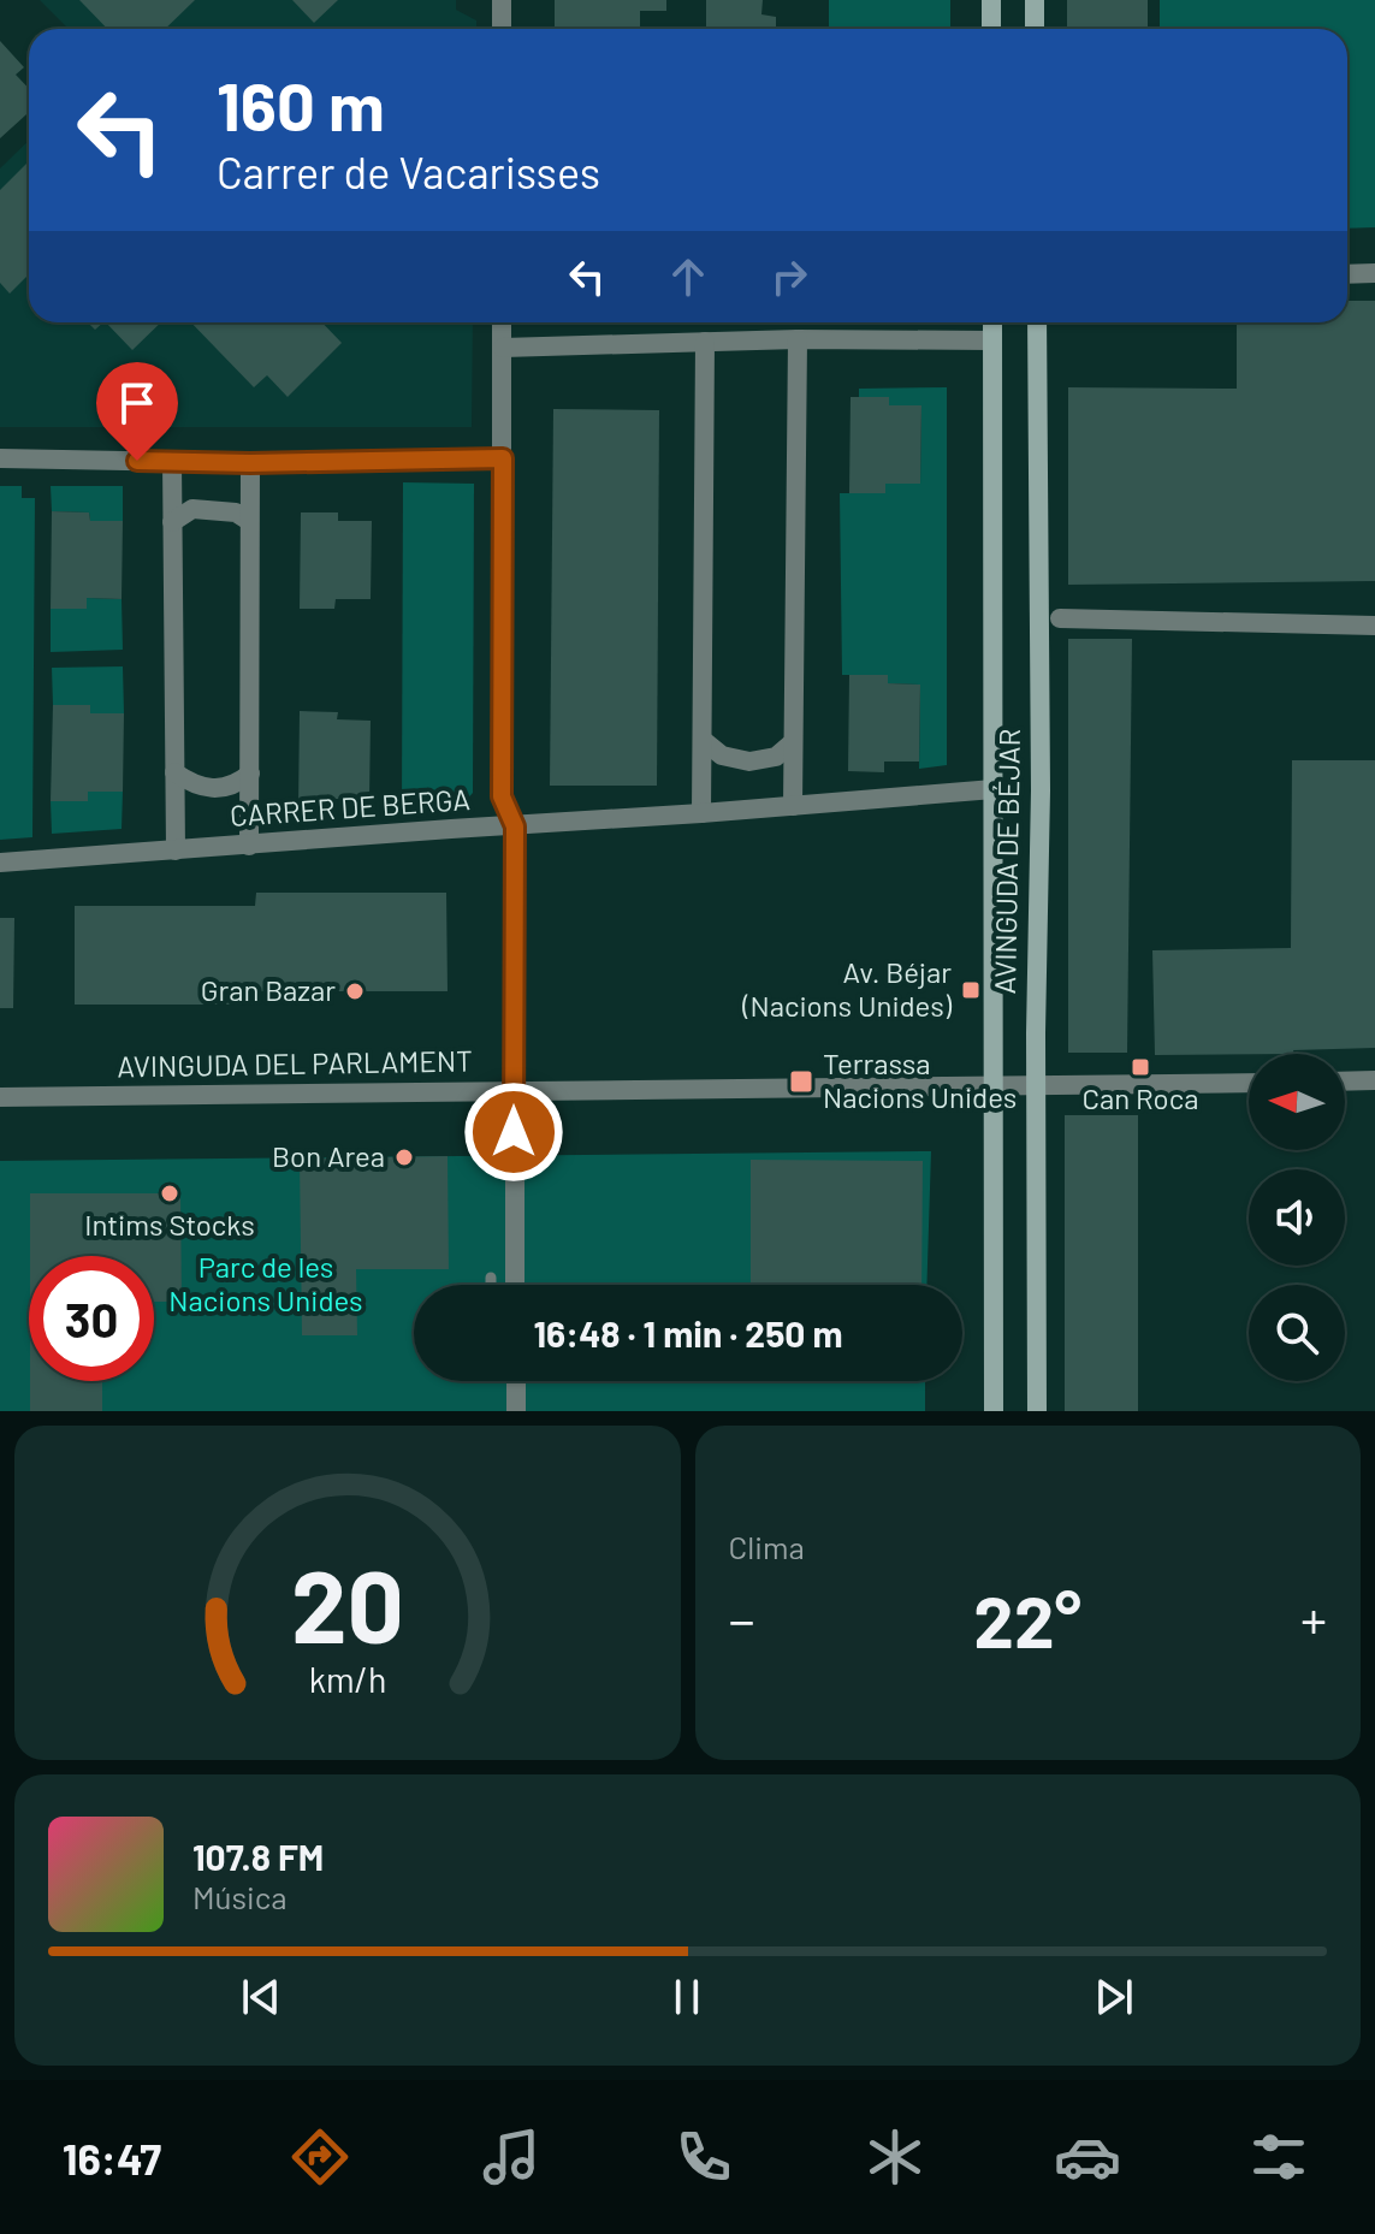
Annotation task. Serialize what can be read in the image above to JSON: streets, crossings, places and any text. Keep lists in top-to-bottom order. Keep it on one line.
{"streets":{"main road":["AVINGUDA DE BÉJAR"],"street":["CARRER DE BERGA","AVINGUDA DEL PARLAMENT"]},"crossings":[["CARRER DE BERGA","AVINGUDA DE BÉJAR"],["AVINGUDA DE BÉJAR","AVINGUDA DEL PARLAMENT"]],"parks":["Parc de les Nacions Unides"],"places":{"transit":["Av. Béjar (Nacions Unides)","Can Roca","Terrassa Nacions Unides"],"other":["Gran Bazar","Bon Area","Intims Stocks"]},"north":"left","page":{"turn":["160 m","Carrer de Vacarisses"],"limit":"30","trip":"16:48 · 1 min · 250 m","tile":"Clima","heat":["−","22°","+"],"song":["107.8 FM","Música"],"tabs":"16:47","gauge":["20","km/h"]}}
